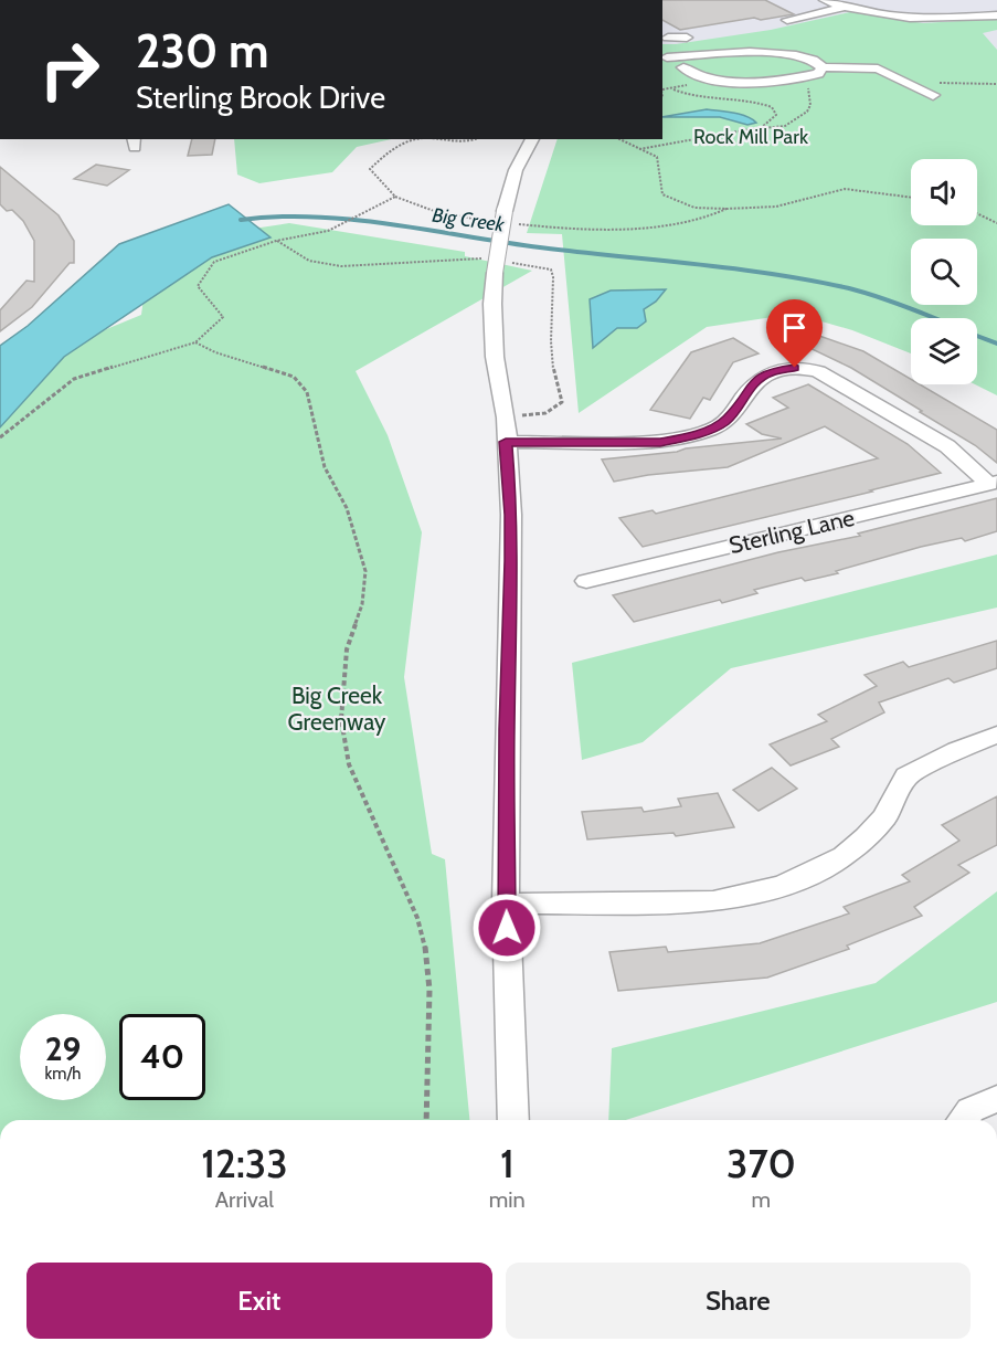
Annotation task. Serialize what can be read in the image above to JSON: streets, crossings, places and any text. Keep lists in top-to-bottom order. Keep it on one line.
{"streets":{"street":["Sterling Lane"]},"water":["Big Creek"],"parks":["Rock Mill Park","Big Creek Greenway"],"page":{"turn":["230 m","Sterling Brook Drive"],"speed":"29 km/h","limit":"40","eta":["12:33","Arrival","1","min","370","m"],"buttons":["Exit","Share"]}}
